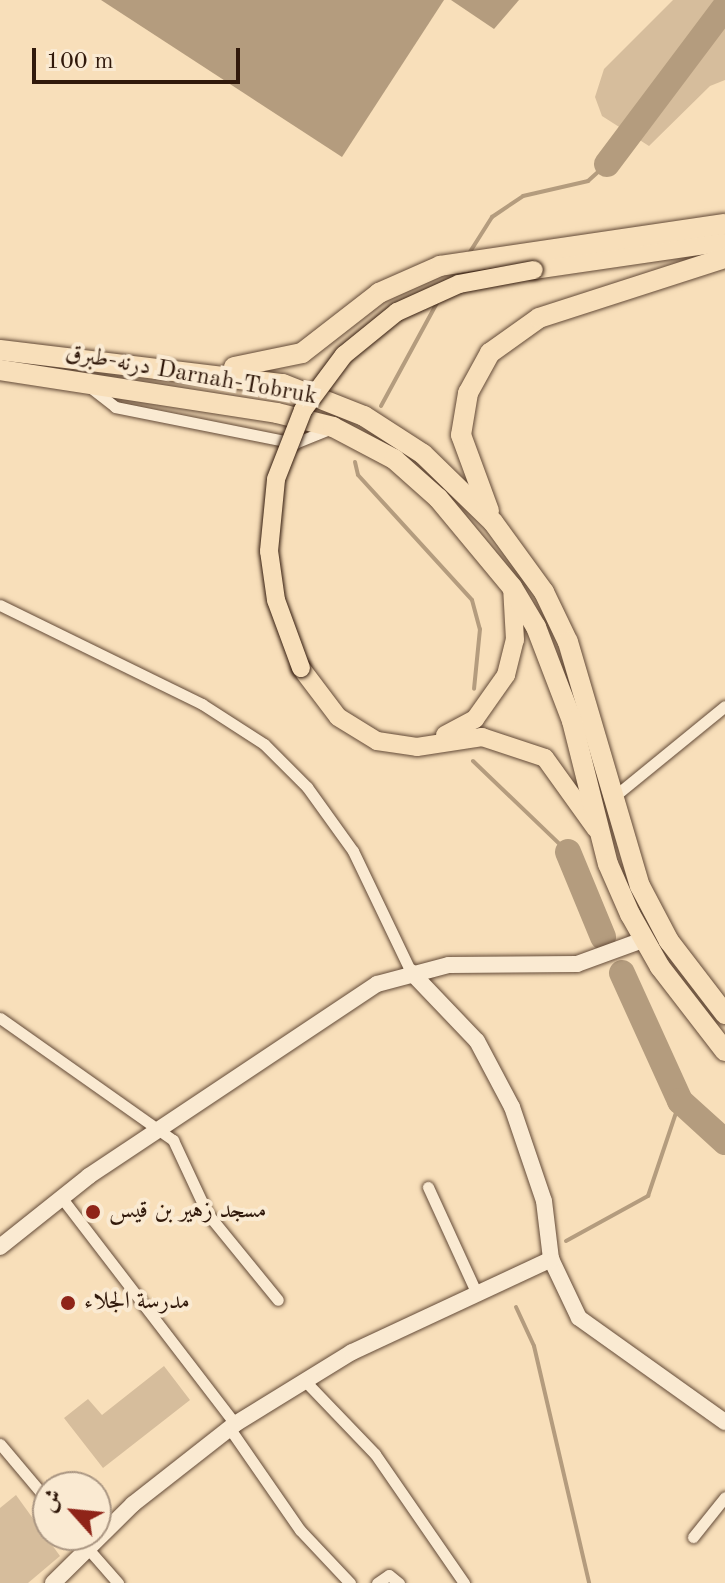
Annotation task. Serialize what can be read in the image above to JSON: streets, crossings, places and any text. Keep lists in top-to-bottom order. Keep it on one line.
{"streets":{"highway":["درنه-طبرق Darnah-Tobruk"]},"places":["مسجد زهير بن قيس","مدرسة الجلاء"],"scale_bar":"100 m","north":"top left"}
